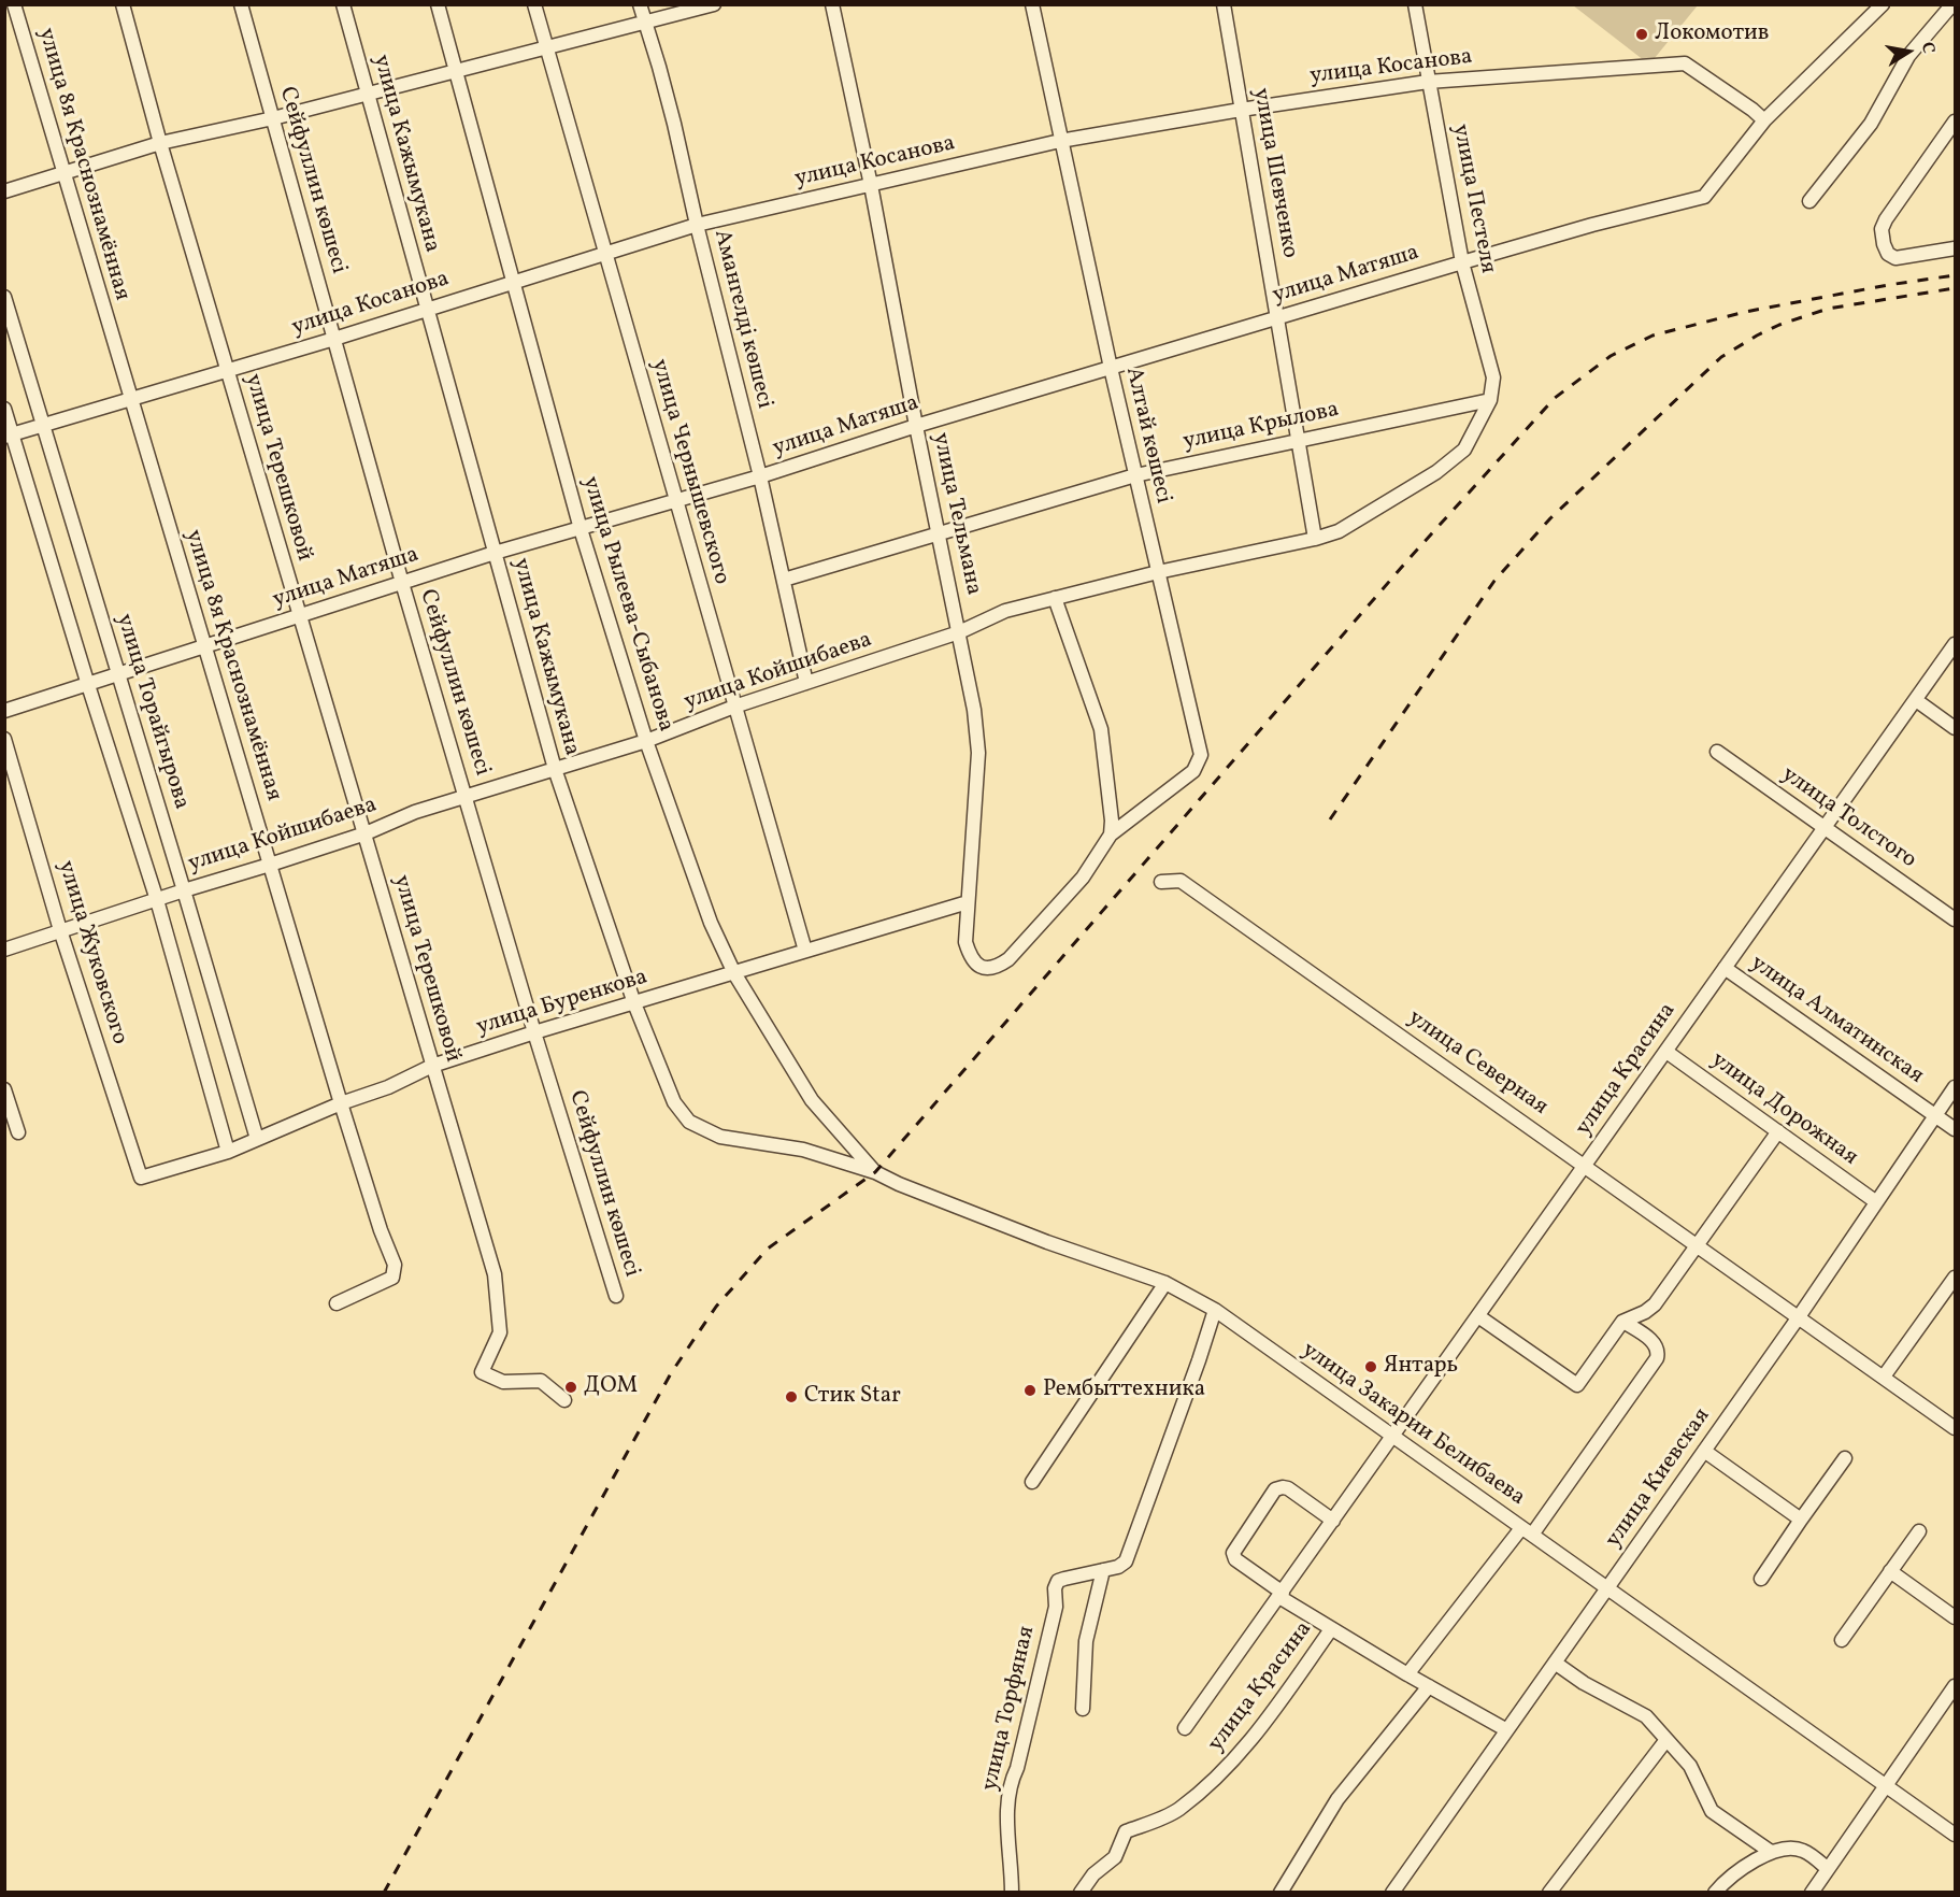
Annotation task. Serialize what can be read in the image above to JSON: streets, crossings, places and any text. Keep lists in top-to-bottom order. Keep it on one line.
{"streets":{"street":["улица Косанова","улица Кажымукана","улица 8я Краснознамённая","улица Шевченко","Сейфуллин көшесі","улица Пестеля","улица Матяша","Амангелді көшесі","улица Крылова","Алтай көшесі","улица Терешковой","улица Чернышевского","улица Тельмана","улица Рылеева-Сыбанова","улица Койшибаева","улица Торайгырова","улица Толстого","улица Жуковского","улица Буренкова","улица Алматинская","улица Северная","улица Красина","улица Дорожная","улица Закарии Белибаева","улица Киевская","улица Торфяная"]},"crossings":[["улица Косанова","улица Кажымукана"],["улица Косанова","улица 8я Краснознамённая"],["улица Косанова","улица Шевченко"],["улица Косанова","Сейфуллин көшесі"],["улица Косанова","улица Пестеля"],["улица Косанова","улица Матяша"],["улица Косанова","Амангелді көшесі"],["улица Косанова","Алтай көшесі"],["улица Косанова","улица Терешковой"],["улица Косанова","улица Чернышевского"],["улица Косанова","улица Тельмана"],["улица Косанова","улица Рылеева-Сыбанова"],["улица Косанова","улица Торайгырова"],["улица Кажымукана","улица Матяша"],["улица Кажымукана","улица Рылеева-Сыбанова"],["улица Кажымукана","улица Койшибаева"],["улица Кажымукана","улица Буренкова"],["улица Кажымукана","улица Закарии Белибаева"],["улица 8я Краснознамённая","улица Матяша"],["улица 8я Краснознамённая","улица Койшибаева"],["улица 8я Краснознамённая","улица Буренкова"],["улица Шевченко","улица Матяша"],["улица Шевченко","улица Крылова"],["улица Шевченко","улица Койшибаева"],["Сейфуллин көшесі","улица Матяша"],["Сейфуллин көшесі","улица Койшибаева"],["Сейфуллин көшесі","улица Буренкова"],["улица Пестеля","улица Матяша"],["улица Пестеля","улица Крылова"],["улица Пестеля","улица Койшибаева"],["улица Матяша","Амангелді көшесі"],["улица Матяша","Алтай көшесі"],["улица Матяша","улица Терешковой"],["улица Матяша","улица Чернышевского"],["улица Матяша","улица Тельмана"],["улица Матяша","улица Рылеева-Сыбанова"],["улица Матяша","улица Торайгырова"],["Амангелді көшесі","улица Крылова"],["Амангелді көшесі","улица Койшибаева"],["улица Крылова","Алтай көшесі"],["улица Крылова","улица Тельмана"],["улица Крылова","улица Койшибаева"],["Алтай көшесі","улица Тельмана"],["Алтай көшесі","улица Койшибаева"],["улица Терешковой","улица Койшибаева"],["улица Терешковой","улица Буренкова"],["улица Чернышевского","улица Койшибаева"],["улица Чернышевского","улица Буренкова"],["улица Тельмана","улица Койшибаева"],["улица Тельмана","улица Буренкова"],["улица Рылеева-Сыбанова","улица Койшибаева"],["улица Рылеева-Сыбанова","улица Буренкова"],["улица Рылеева-Сыбанова","улица Закарии Белибаева"],["улица Койшибаева","улица Торайгырова"],["улица Койшибаева","улица Жуковского"],["улица Торайгырова","улица Буренкова"],["улица Толстого","улица Красина"],["улица Жуковского","улица Буренкова"],["улица Алматинская","улица Красина"],["улица Алматинская","улица Киевская"],["улица Северная","улица Красина"],["улица Северная","улица Киевская"],["улица Красина","улица Дорожная"],["улица Красина","улица Закарии Белибаева"],["улица Красина","улица Киевская"],["улица Дорожная","улица Киевская"],["улица Закарии Белибаева","улица Киевская"],["улица Закарии Белибаева","улица Торфяная"]],"places":["Локомотив","Янтарь","ДОМ","Рембыттехника","Стик Star"],"north":"right"}
